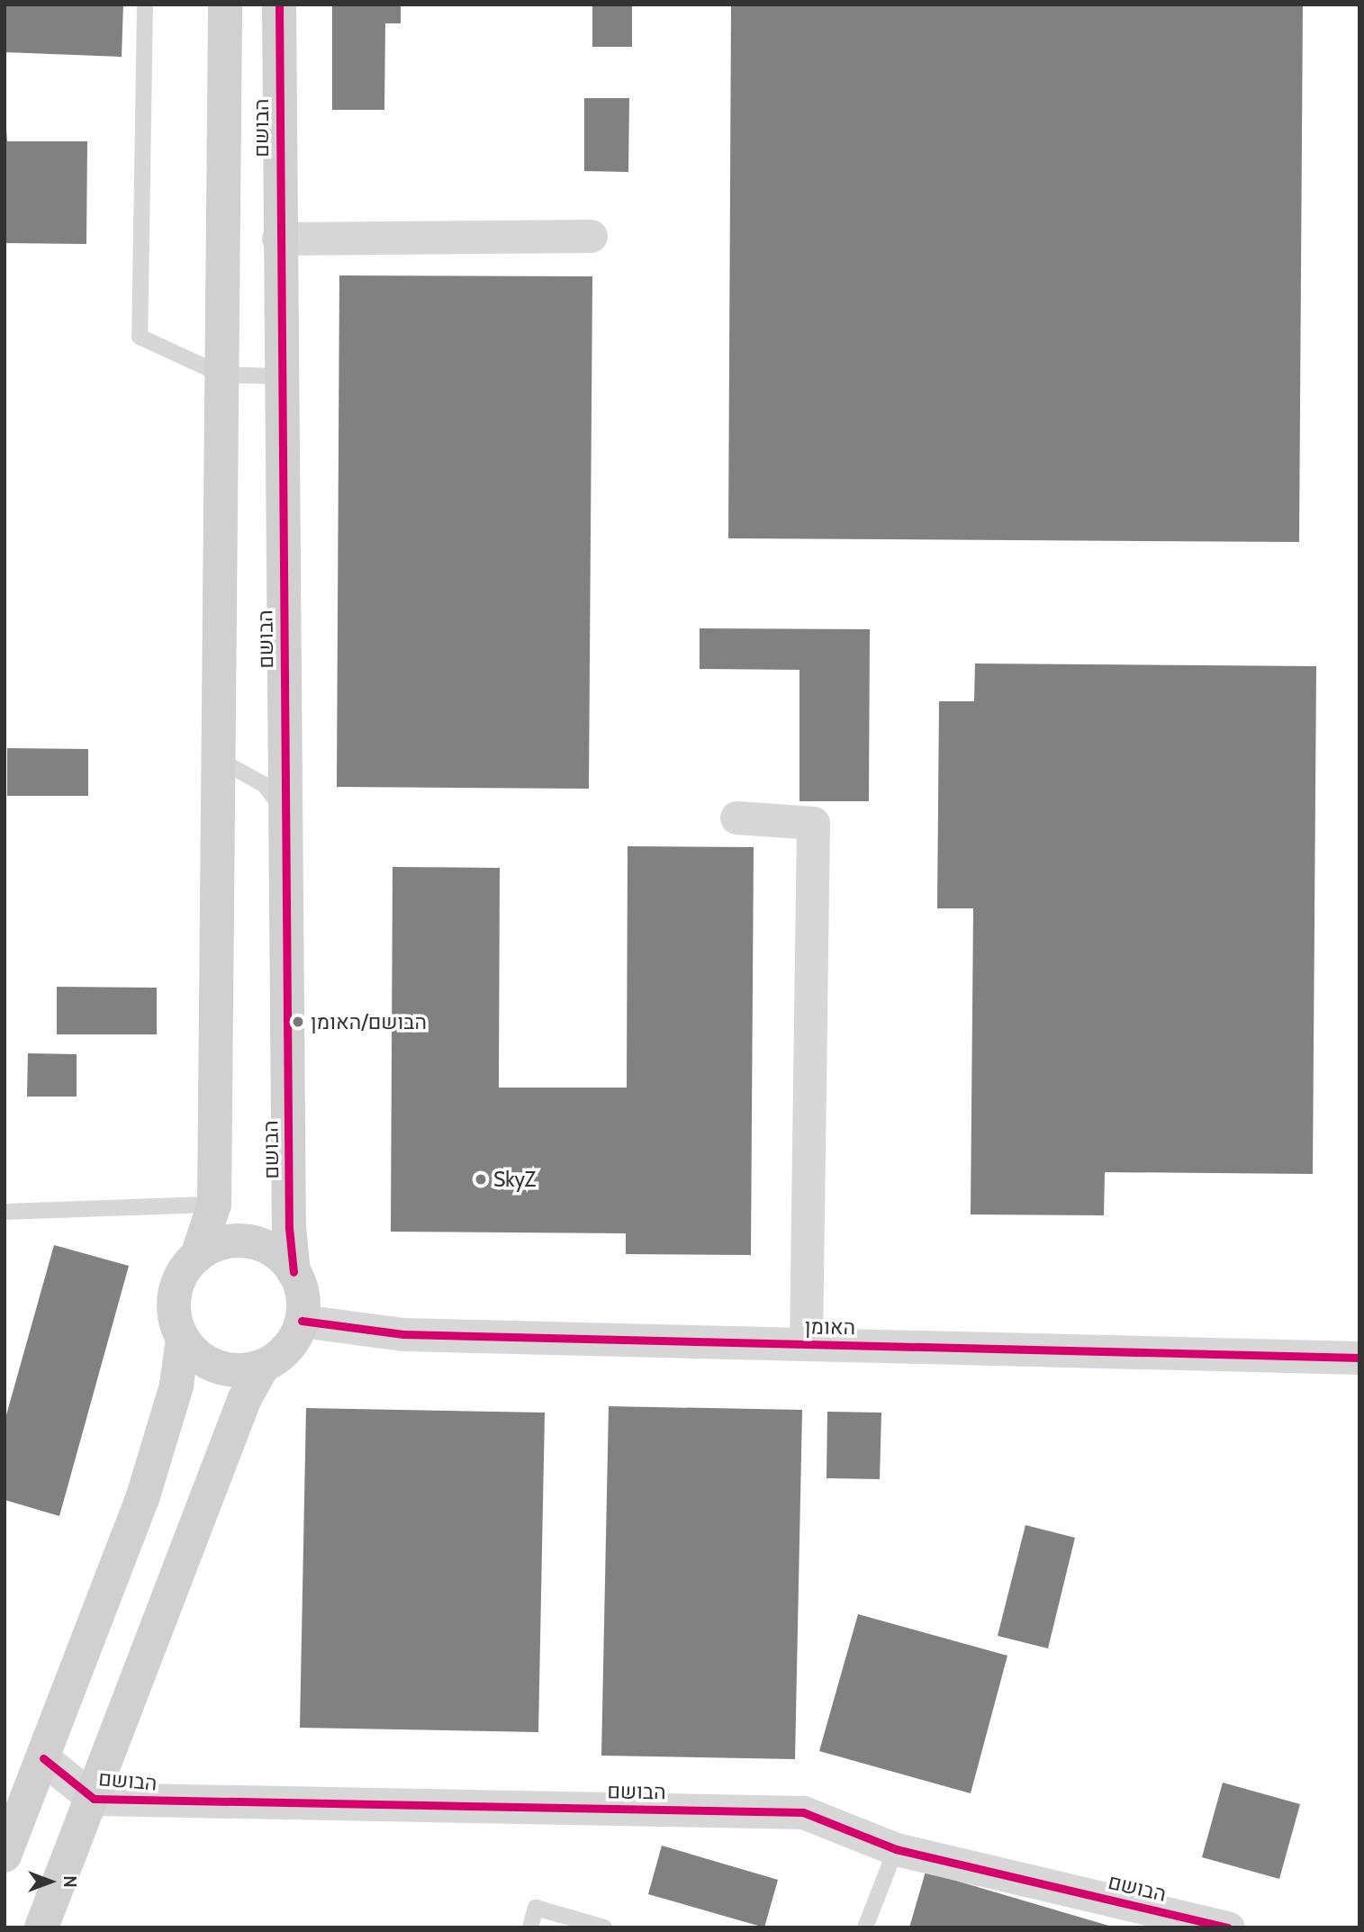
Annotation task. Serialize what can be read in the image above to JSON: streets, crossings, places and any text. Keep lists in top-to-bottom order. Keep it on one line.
{"streets":{"street":["הבושם","האומן"]},"crossings":[["הבושם","האומן"]],"places":["הבושם/האומן","SkyZ"],"north":"right"}
